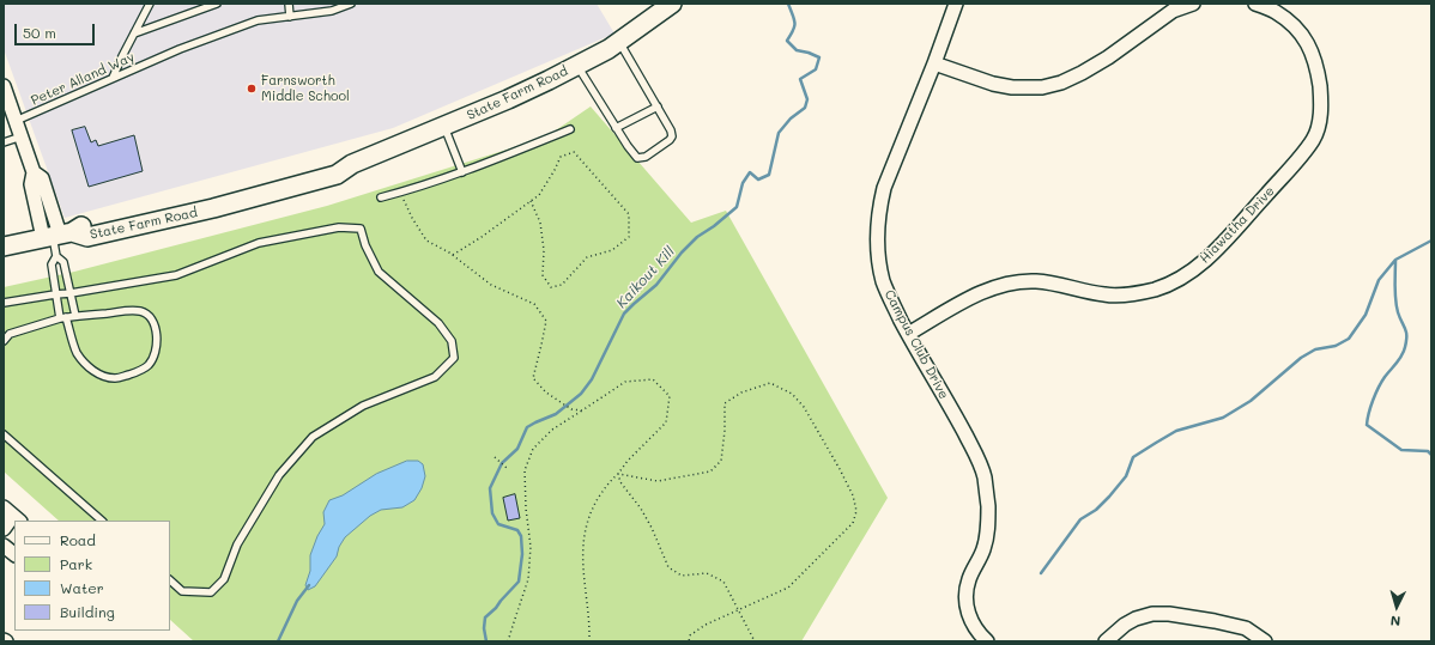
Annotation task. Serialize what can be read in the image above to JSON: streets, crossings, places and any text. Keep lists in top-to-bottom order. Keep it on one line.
{"streets":{"main road":["State Farm Road"],"street":["Hiawatha Drive","Campus Club Drive"],"lane":["Peter Alland Way"]},"crossings":[["Hiawatha Drive","Campus Club Drive"]],"water":["Kaikout Kill"],"places":["Farnsworth Middle School"],"legend":["Road","Park","Water","Building"],"scale_bar":"50 m","north":"bottom"}
